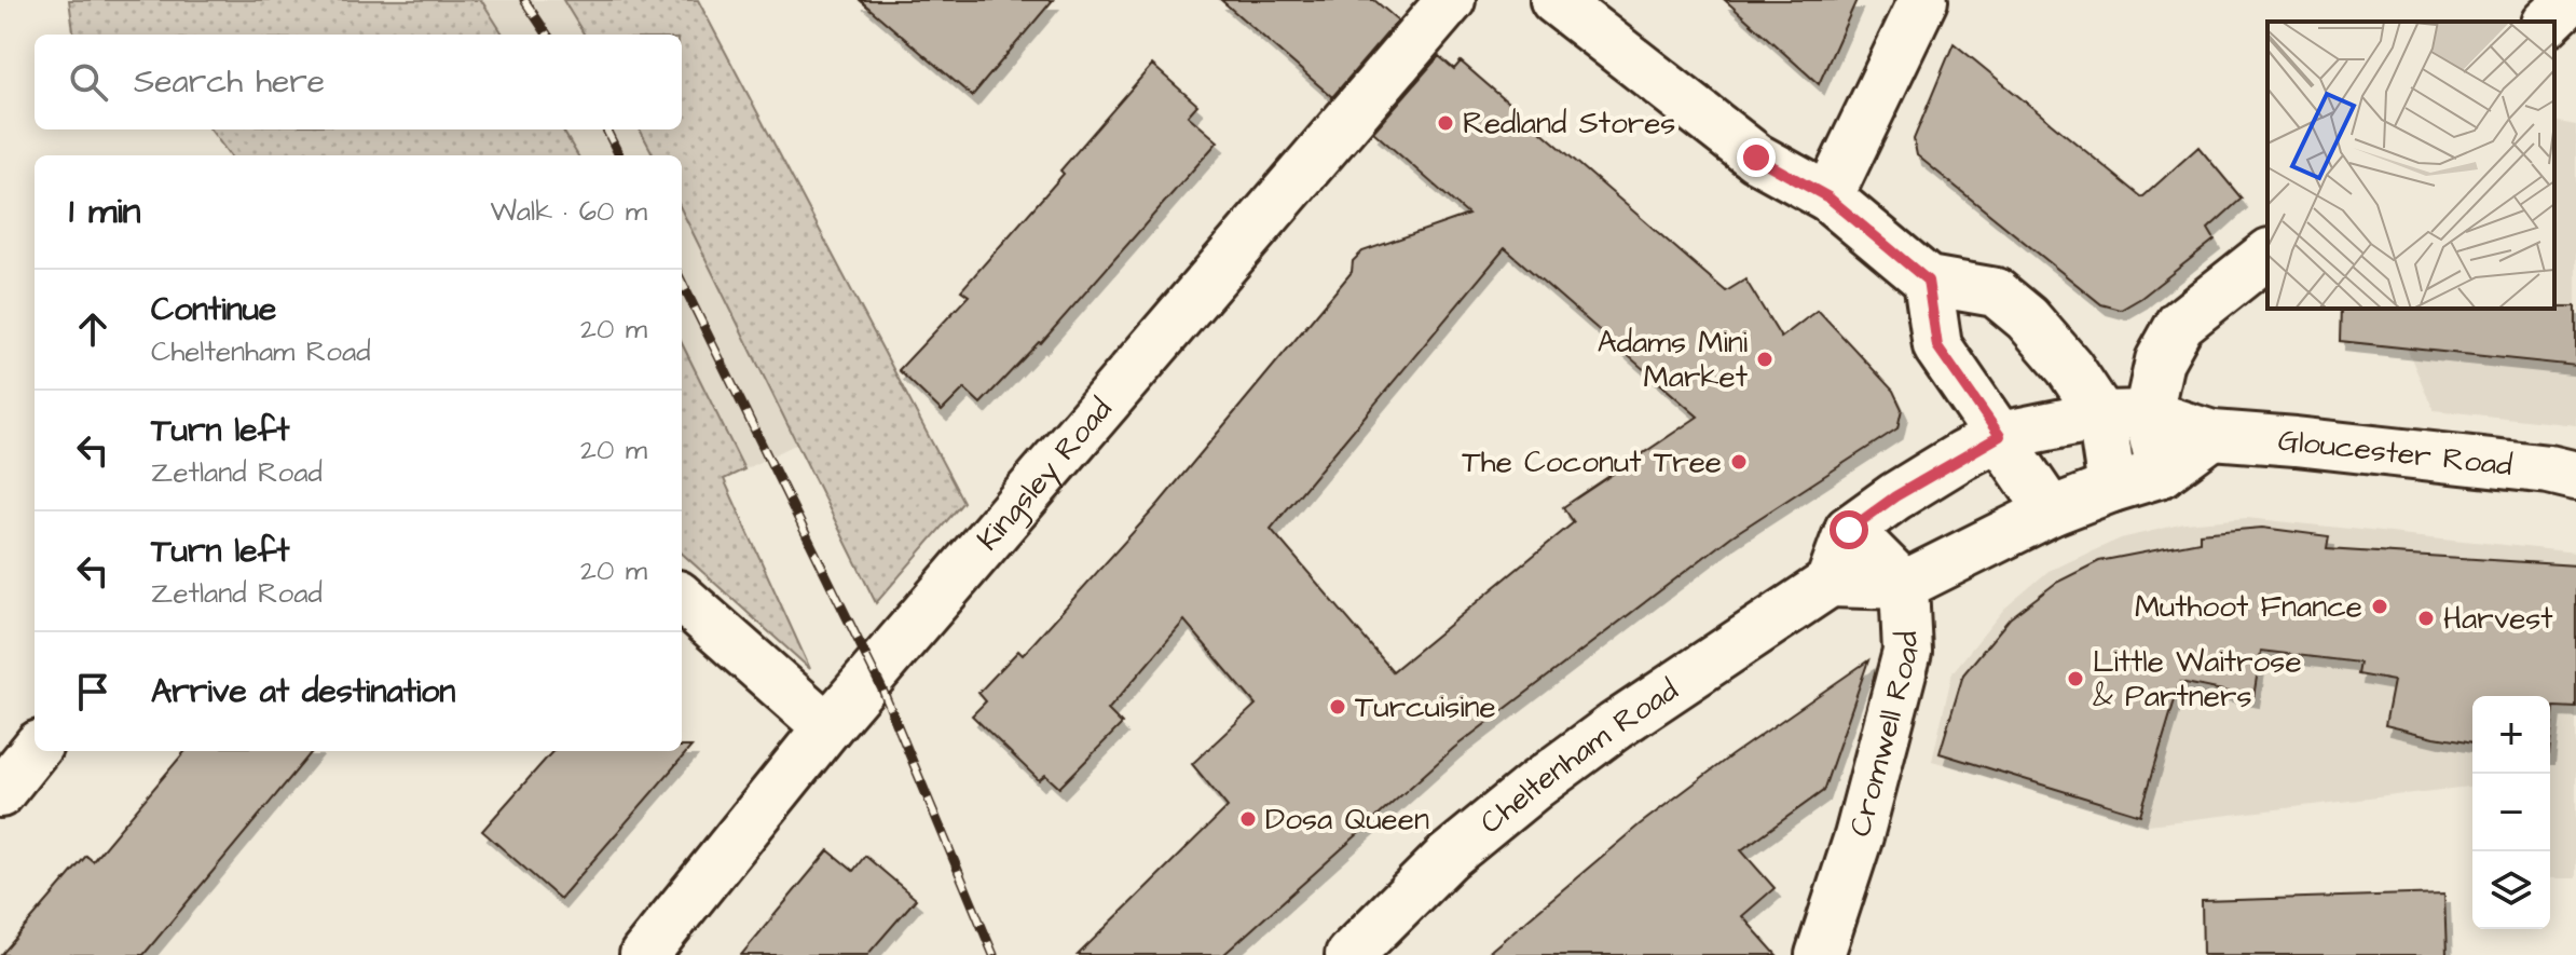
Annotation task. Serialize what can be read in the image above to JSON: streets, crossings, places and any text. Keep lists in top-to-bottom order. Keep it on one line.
{"streets":{"main road":["Gloucester Road","Kingsley Road","Cromwell Road","Cheltenham Road"]},"places":["Redland Stores","Adams Mini Market","The Coconut Tree","Muthoot Fnance","Harvest","Little Waitrose & Partners","Turcuisine","Dosa Queen"],"page":{"search":"Search here","heading":["1 min","Walk · 60 m"],"list":[["Continue","Cheltenham Road","20 m"],["Turn left","Zetland Road","20 m"],["Turn left","Zetland Road","20 m"],"Arrive at destination"],"map_buttons":["+","−"]}}
